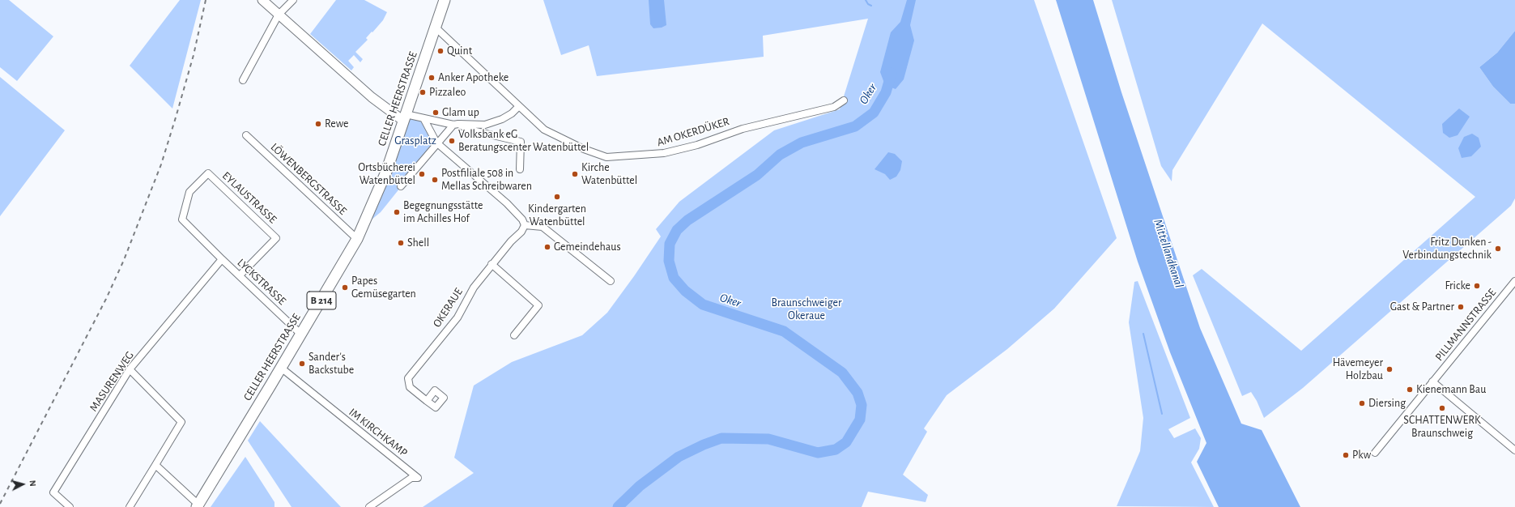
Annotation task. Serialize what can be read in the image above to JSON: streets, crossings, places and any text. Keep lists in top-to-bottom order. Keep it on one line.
{"streets":{"main road":["CELLER HEERSTRASSE","B 214"],"street":["AM OKERDÜKER","LÖWENBERGSTRASSE","EYLAUSTRASSE","LYCKSTRASSE","OKERAUE","PILLMANNSTRASSE","MASURENWEG","IM KIRCHKAMP"]},"crossings":[["CELLER HEERSTRASSE","AM OKERDÜKER"],["CELLER HEERSTRASSE","LÖWENBERGSTRASSE"],["CELLER HEERSTRASSE","LYCKSTRASSE"],["CELLER HEERSTRASSE","IM KIRCHKAMP"],["EYLAUSTRASSE","LYCKSTRASSE"],["EYLAUSTRASSE","MASURENWEG"],["LYCKSTRASSE","MASURENWEG"]],"water":["Oker","Mittellandkanal"],"parks":["Grasplatz","Braunschweiger Okeraue"],"places":["Quint","Anker Apotheke","Pizzaleo","Glam up","Rewe","Volksbank eG Beratungscenter Watenbüttel","Ortsbücherei Watenbüttel","Kirche Watenbüttel","Postfiliale 508 in Mellas Schreibwaren","Kindergarten Watenbüttel","Begegnungsstätte im Achilles Hof","Shell","Gemeindehaus","Fritz Dunken - Verbindungstechnik","Fricke","Papes Gemüsegarten","Gast & Partner","Sander's Backstube","Hävemeyer Holzbau","Kienemann Bau","Diersing","SCHATTENWERK Braunschweig","Pkw"],"north":"right"}
